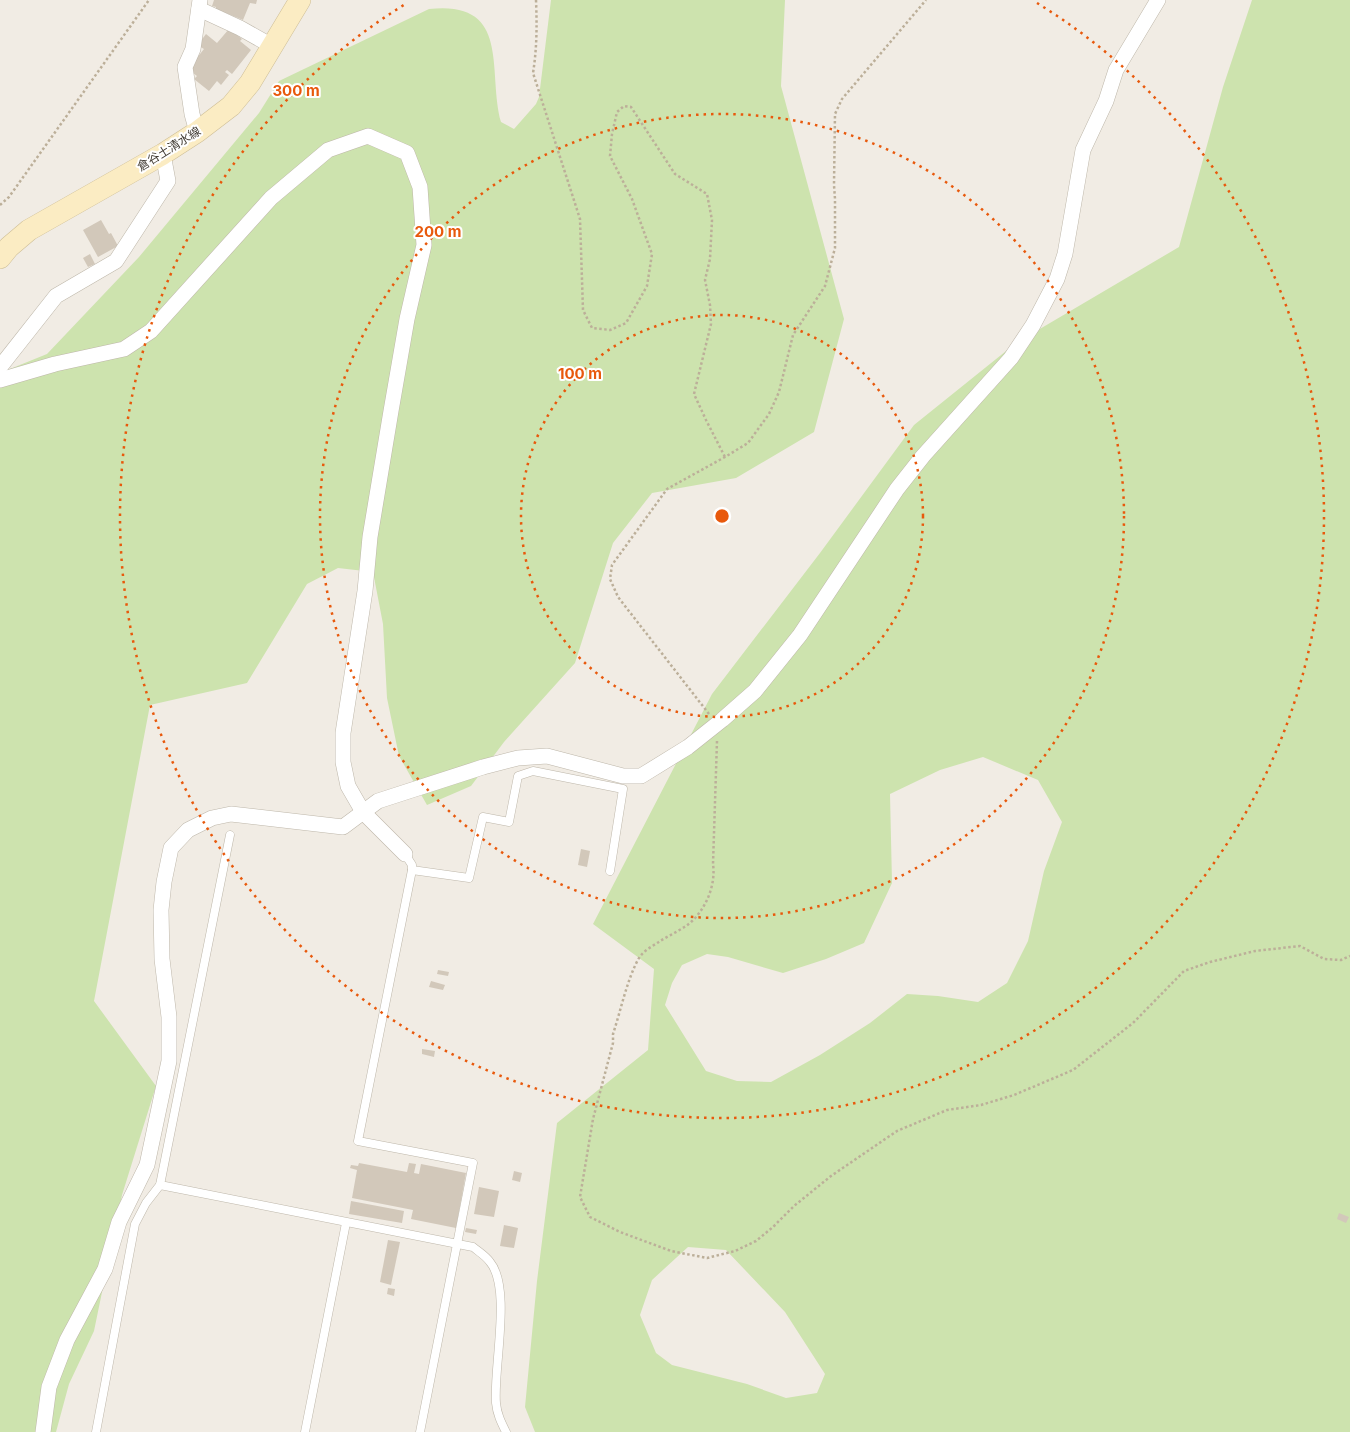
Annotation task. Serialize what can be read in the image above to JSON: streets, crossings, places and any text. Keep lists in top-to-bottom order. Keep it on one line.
{"streets":{"main road":["倉谷土清水線"]},"rings":["300 m","200 m","100 m"]}
